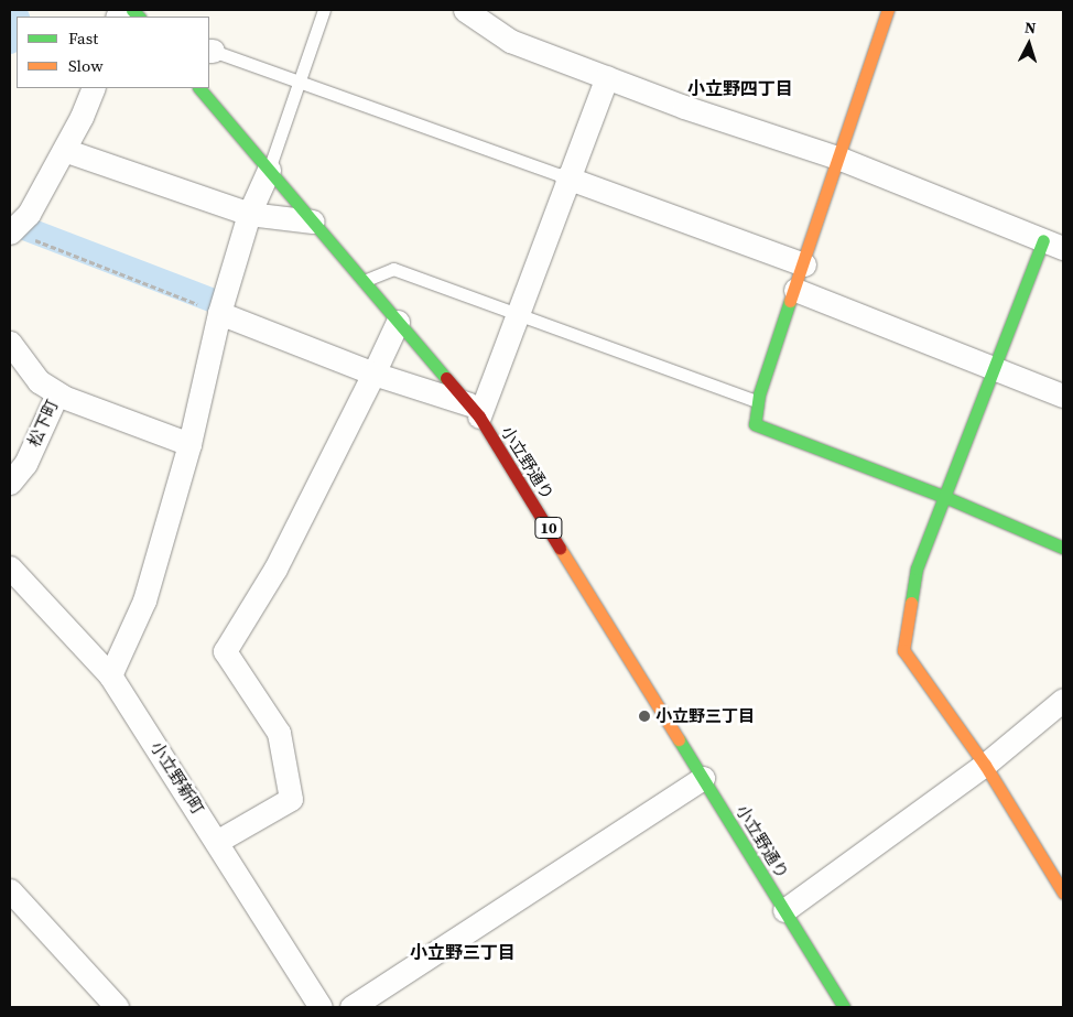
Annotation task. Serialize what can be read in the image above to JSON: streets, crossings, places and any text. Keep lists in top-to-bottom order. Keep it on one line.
{"streets":{"street":["松下町","小立野通り","10","小立野新町"]},"districts":["小立野四丁目","小立野三丁目"],"places":["小立野三丁目"],"legend":["Fast","Slow"],"north":"top"}
